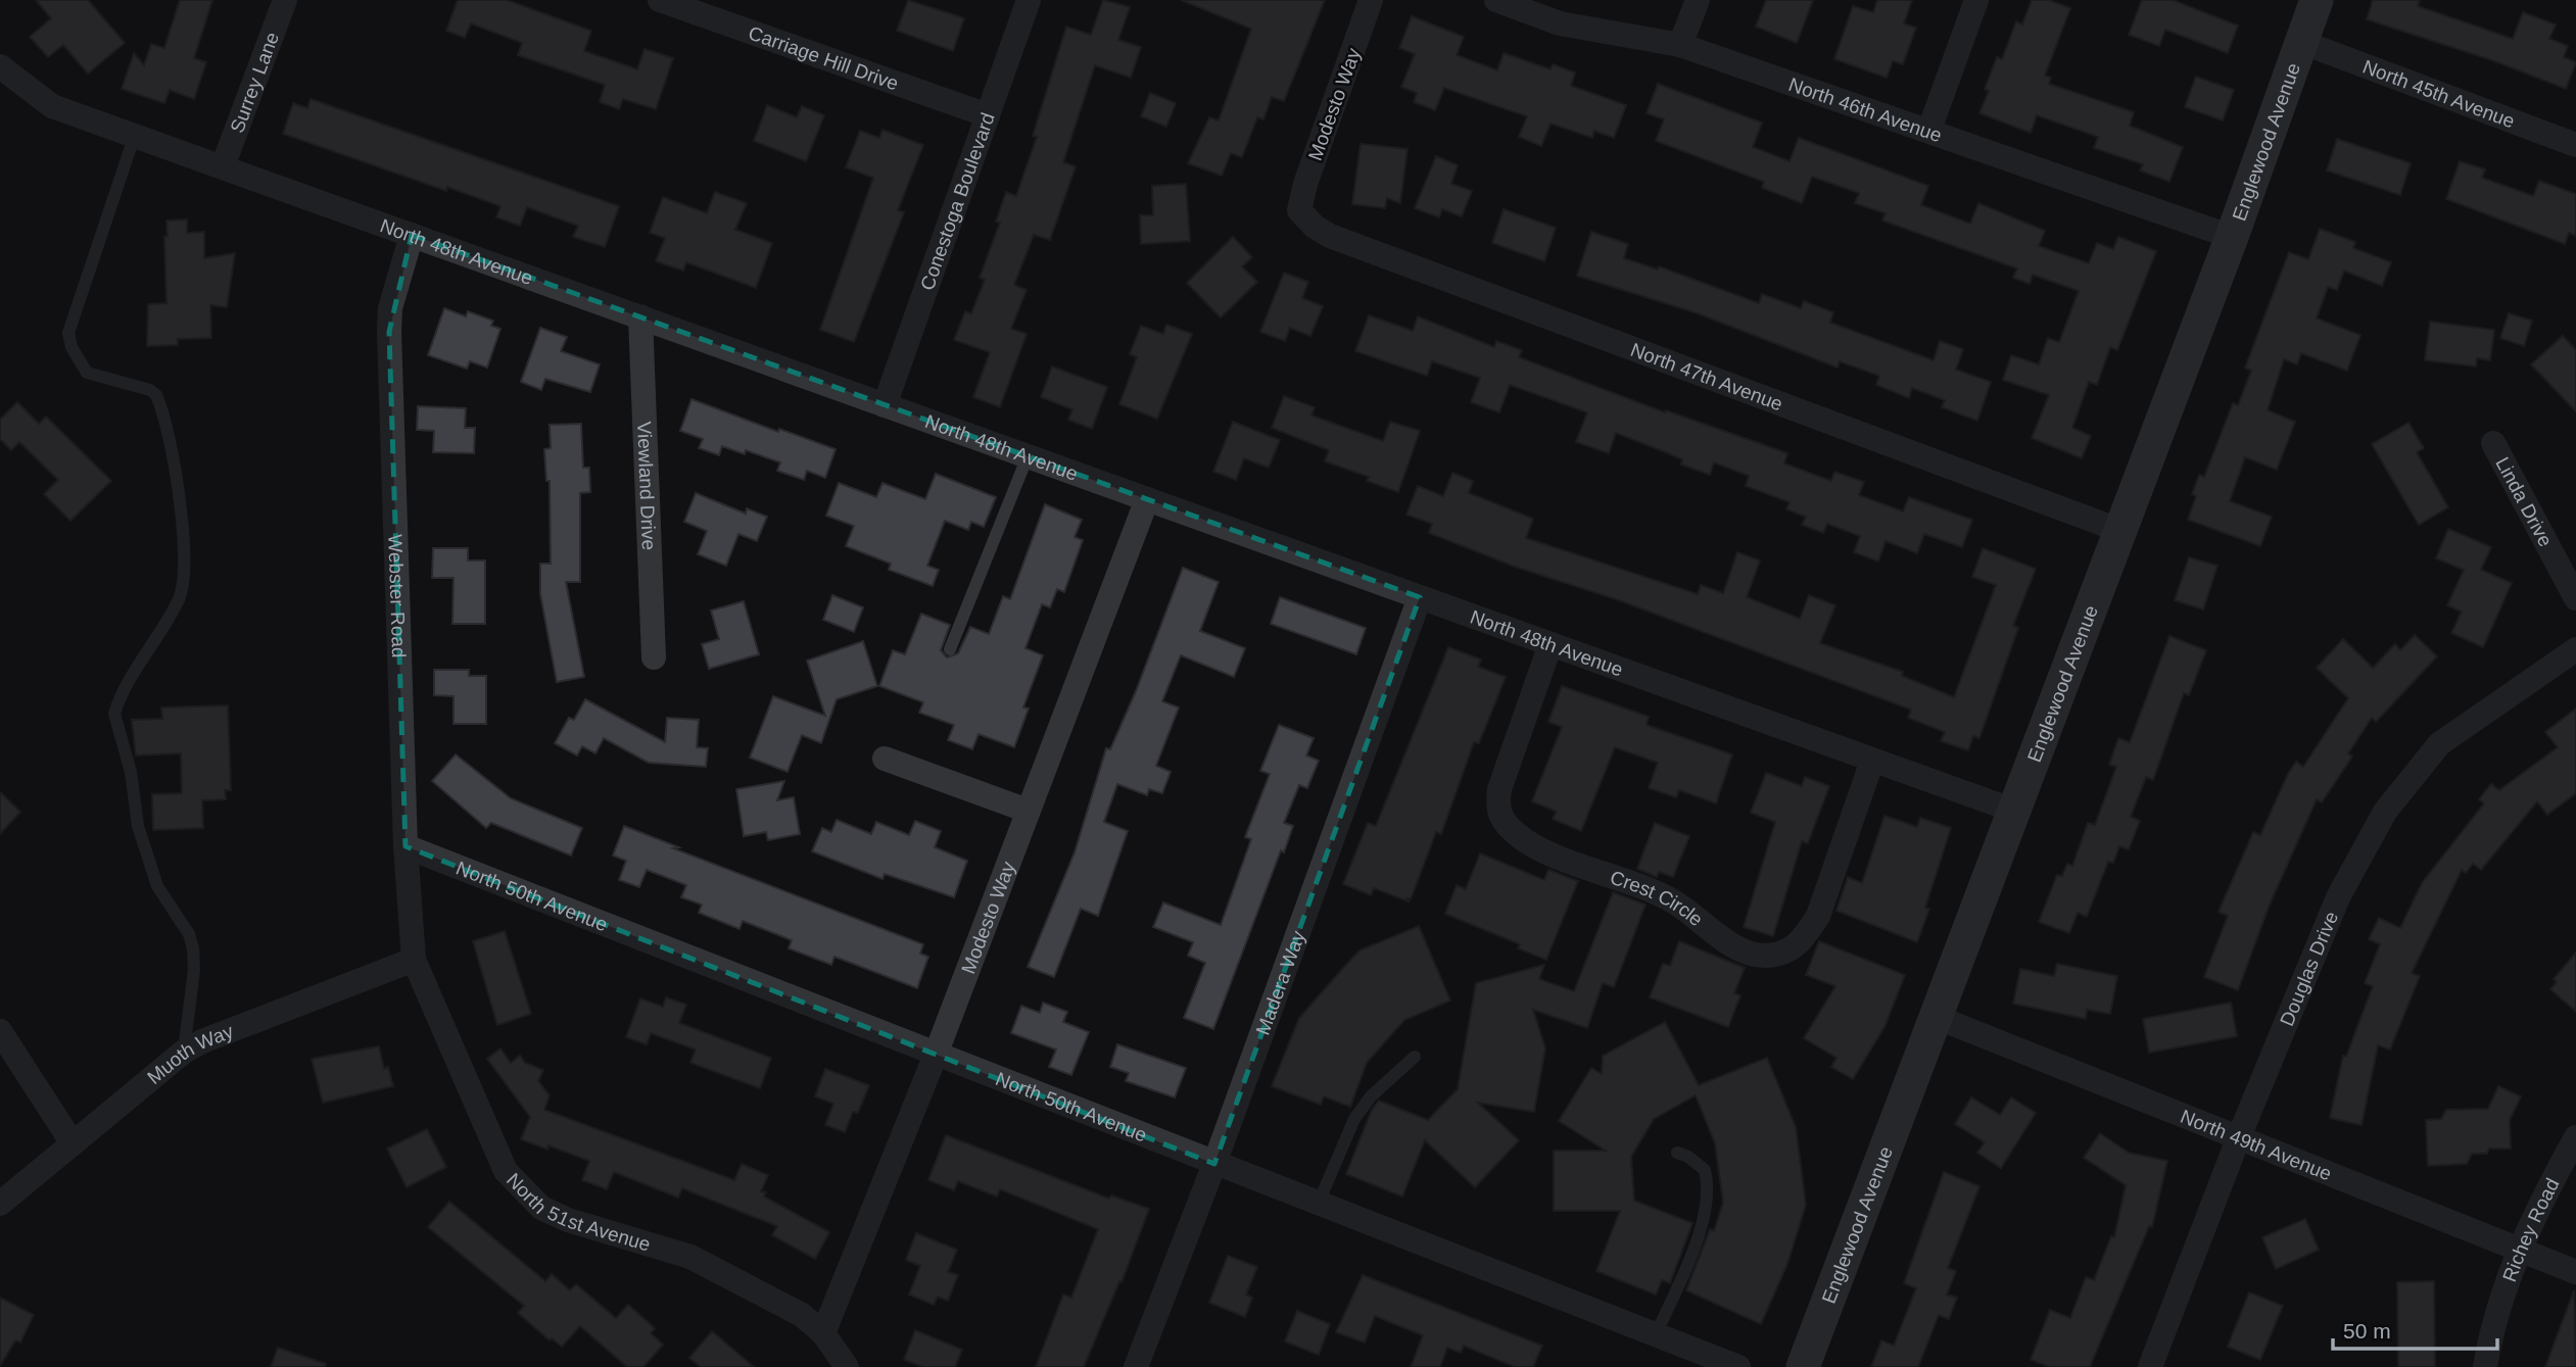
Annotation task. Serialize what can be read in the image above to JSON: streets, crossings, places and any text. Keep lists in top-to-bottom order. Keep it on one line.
{"streets":{"street":["Carriage Hill Drive","Surrey Lane","North 45th Avenue","Modesto Way","North 46th Avenue","Englewood Avenue","Conestoga Boulevard","North 48th Avenue","North 47th Avenue","Viewland Drive","Linda Drive","Webster Road","North 50th Avenue","Crest Circle","Douglas Drive","Madera Way","Muoth Way","North 49th Avenue","North 51st Avenue","Richey Road"]},"crossings":[["Carriage Hill Drive","Conestoga Boulevard"],["Surrey Lane","North 48th Avenue"],["North 45th Avenue","Englewood Avenue"],["Modesto Way","North 48th Avenue"],["Modesto Way","North 47th Avenue"],["Modesto Way","North 50th Avenue"],["Modesto Way","North 51st Avenue"],["North 46th Avenue","Englewood Avenue"],["Englewood Avenue","North 48th Avenue"],["Englewood Avenue","North 47th Avenue"],["Englewood Avenue","North 49th Avenue"],["Conestoga Boulevard","North 48th Avenue"],["North 48th Avenue","Viewland Drive"],["North 48th Avenue","Webster Road"],["North 48th Avenue","Crest Circle"],["North 48th Avenue","Madera Way"],["Webster Road","North 50th Avenue"],["Webster Road","Muoth Way"],["Webster Road","North 51st Avenue"],["North 50th Avenue","Madera Way"],["Douglas Drive","North 49th Avenue"],["Muoth Way","North 51st Avenue"],["North 49th Avenue","Richey Road"]],"scale_bar":"50 m"}
